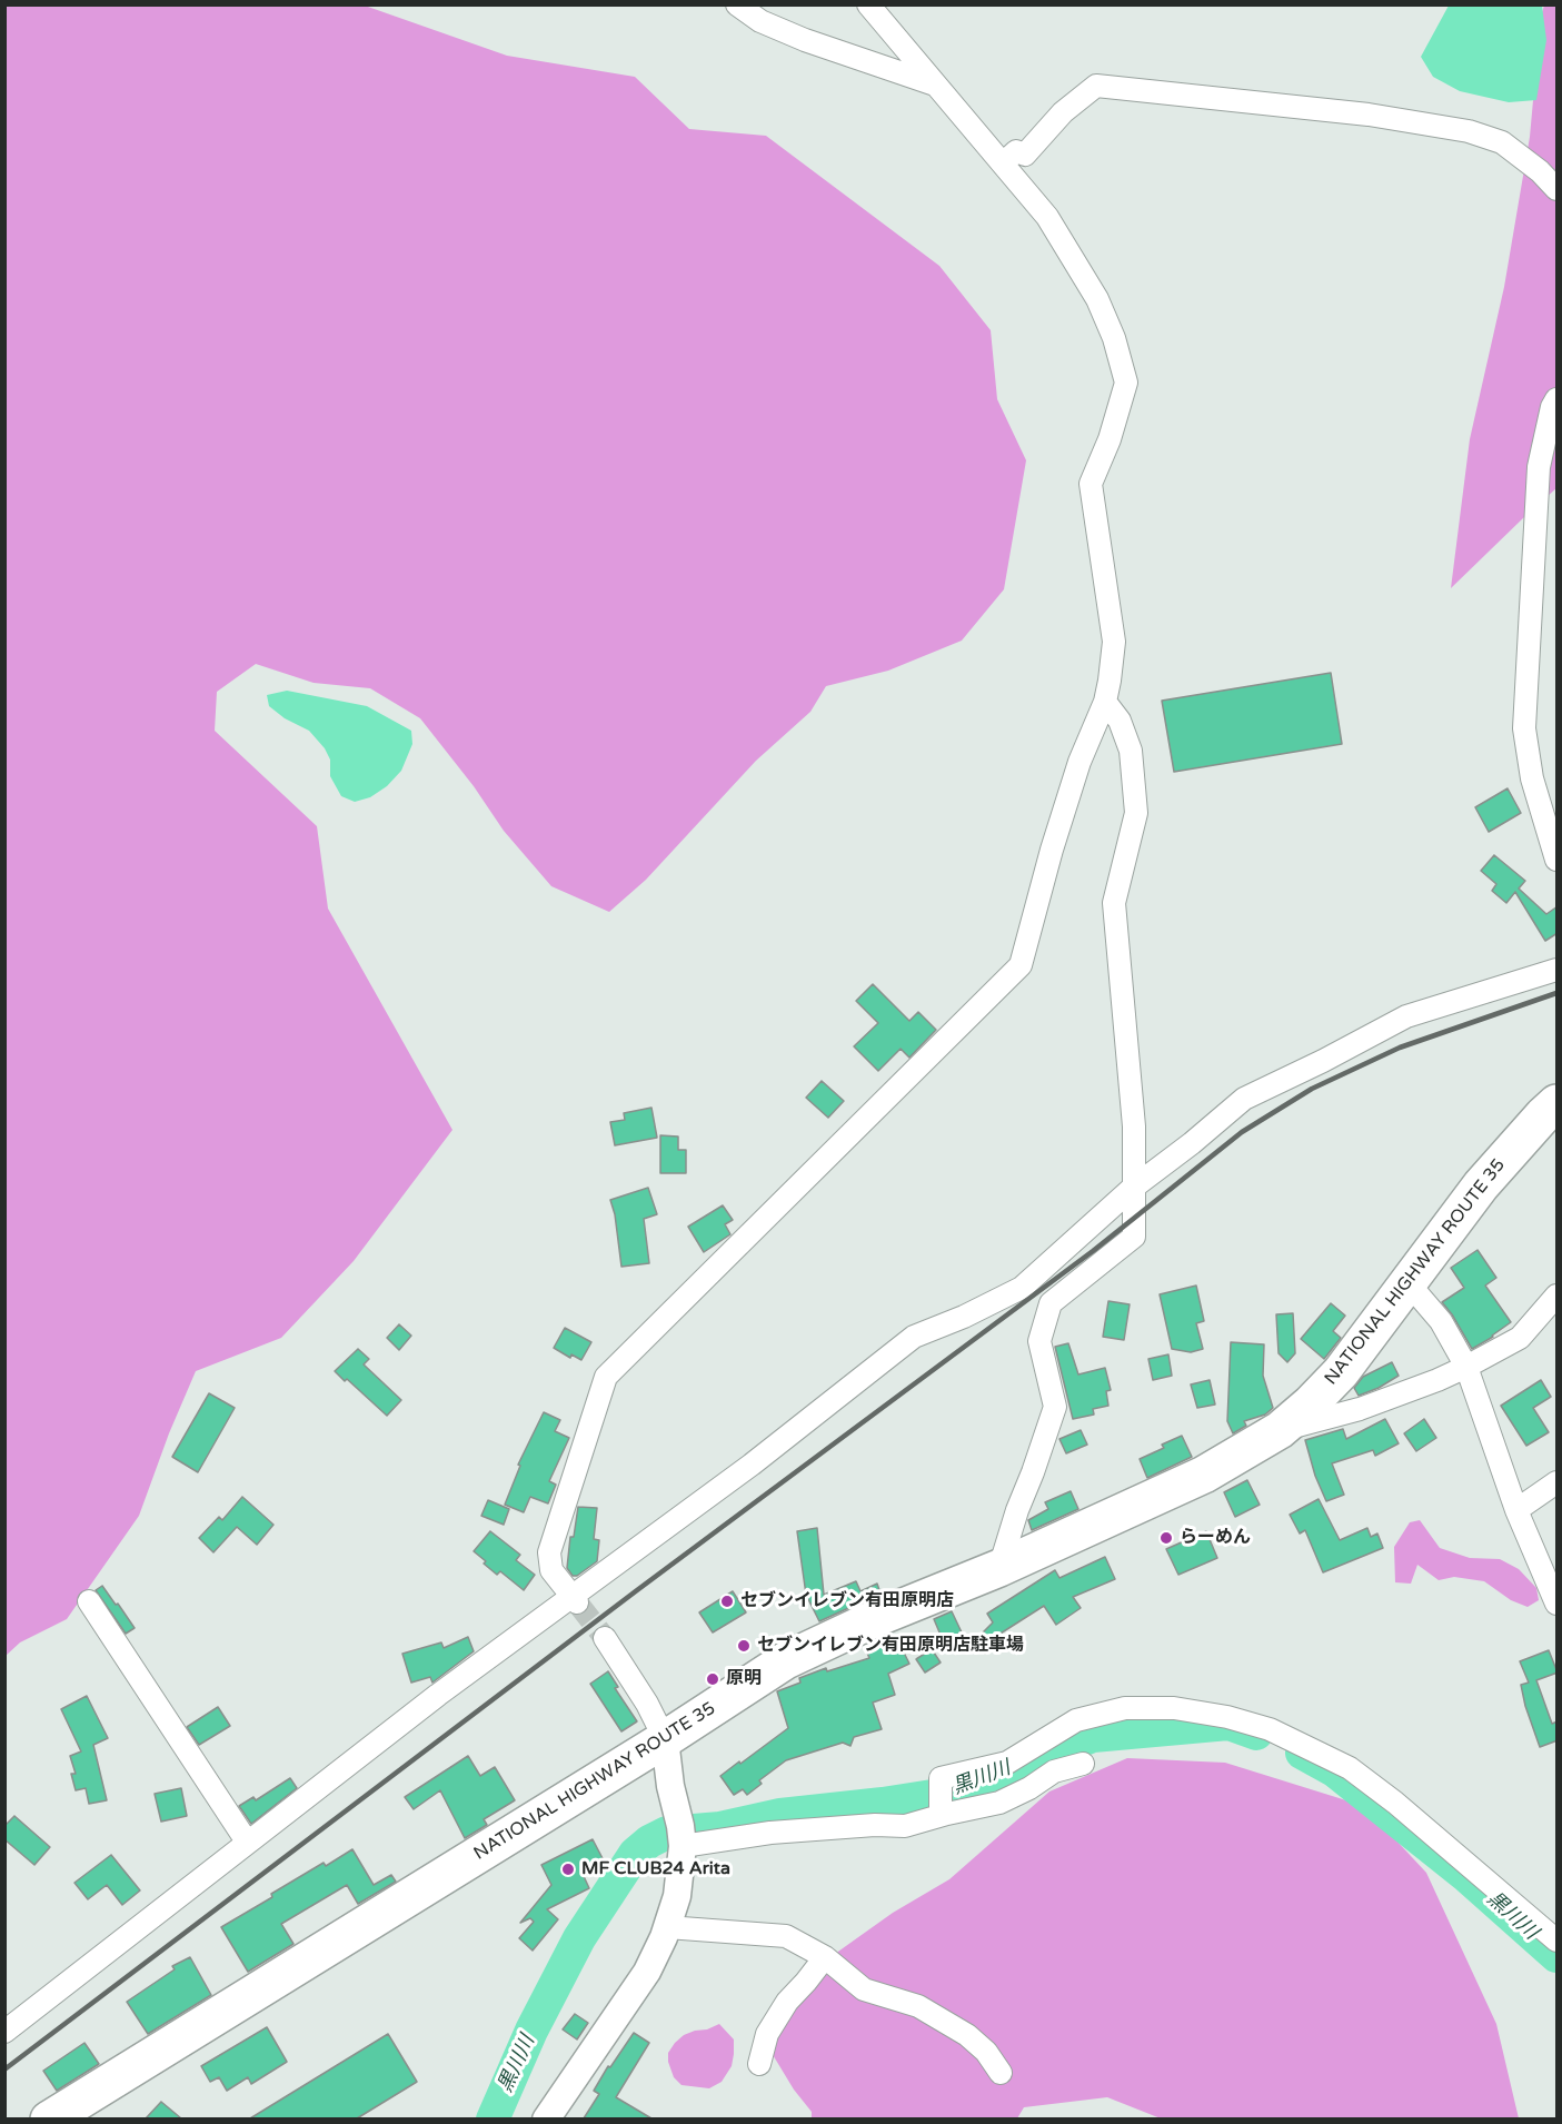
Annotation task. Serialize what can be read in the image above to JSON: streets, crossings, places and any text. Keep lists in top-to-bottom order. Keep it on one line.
{"streets":{"highway":["NATIONAL HIGHWAY ROUTE 35"]},"water":["黒川川"],"places":["らーめん","セブンイレブン有田原明店","セブンイレブン有田原明店駐車場","原明","MF CLUB24 Arita"]}
